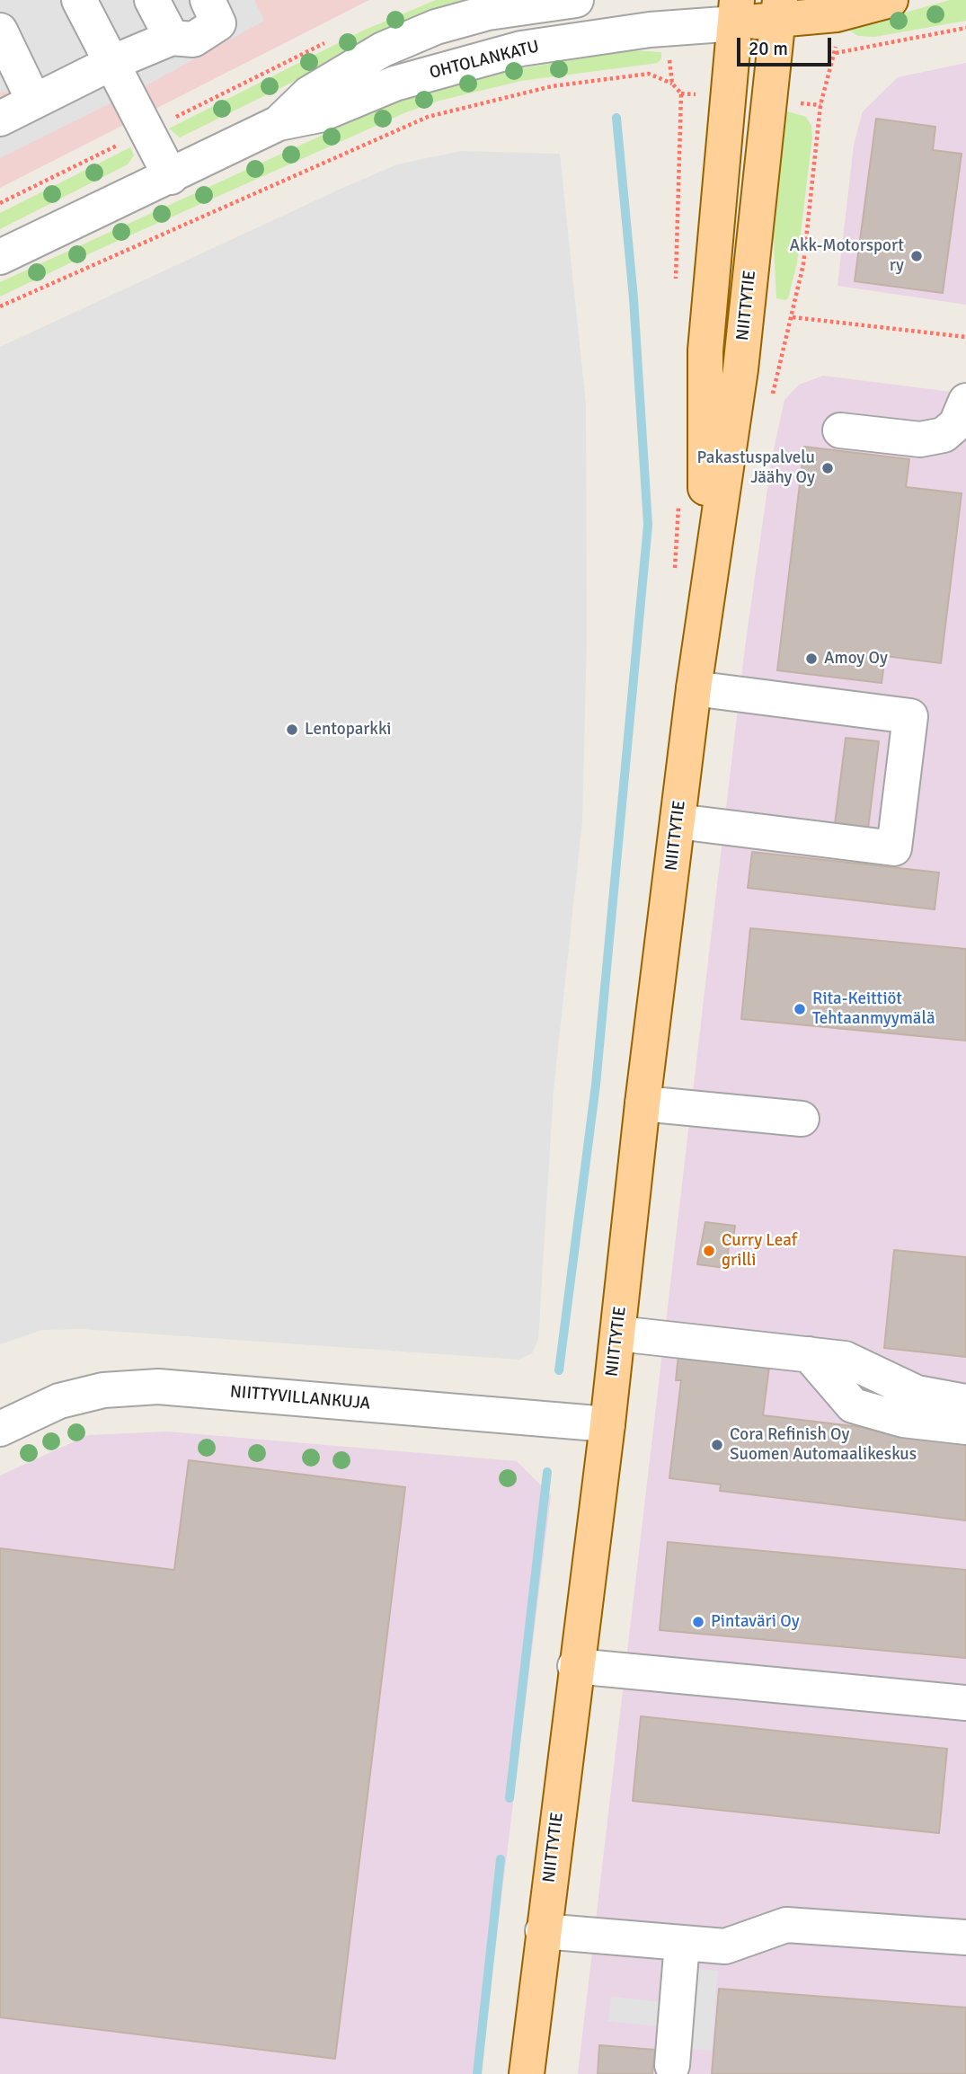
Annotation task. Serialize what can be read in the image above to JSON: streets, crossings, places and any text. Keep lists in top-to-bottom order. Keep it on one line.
{"streets":{"main road":["NIITTYTIE"],"street":["OHTOLANKATU","NIITTYVILLANKUJA"]},"crossings":[["OHTOLANKATU","NIITTYTIE"],["NIITTYTIE","NIITTYVILLANKUJA"]],"places":["Akk-Motorsport ry","Pakastuspalvelu Jäähy Oy","Amoy Oy","Lentoparkki","Rita-Keittiöt Tehtaanmyymälä","Curry Leaf grilli","Cora Refinish Oy Suomen Automaalikeskus","Pintaväri Oy"],"scale_bar":"20 m"}
